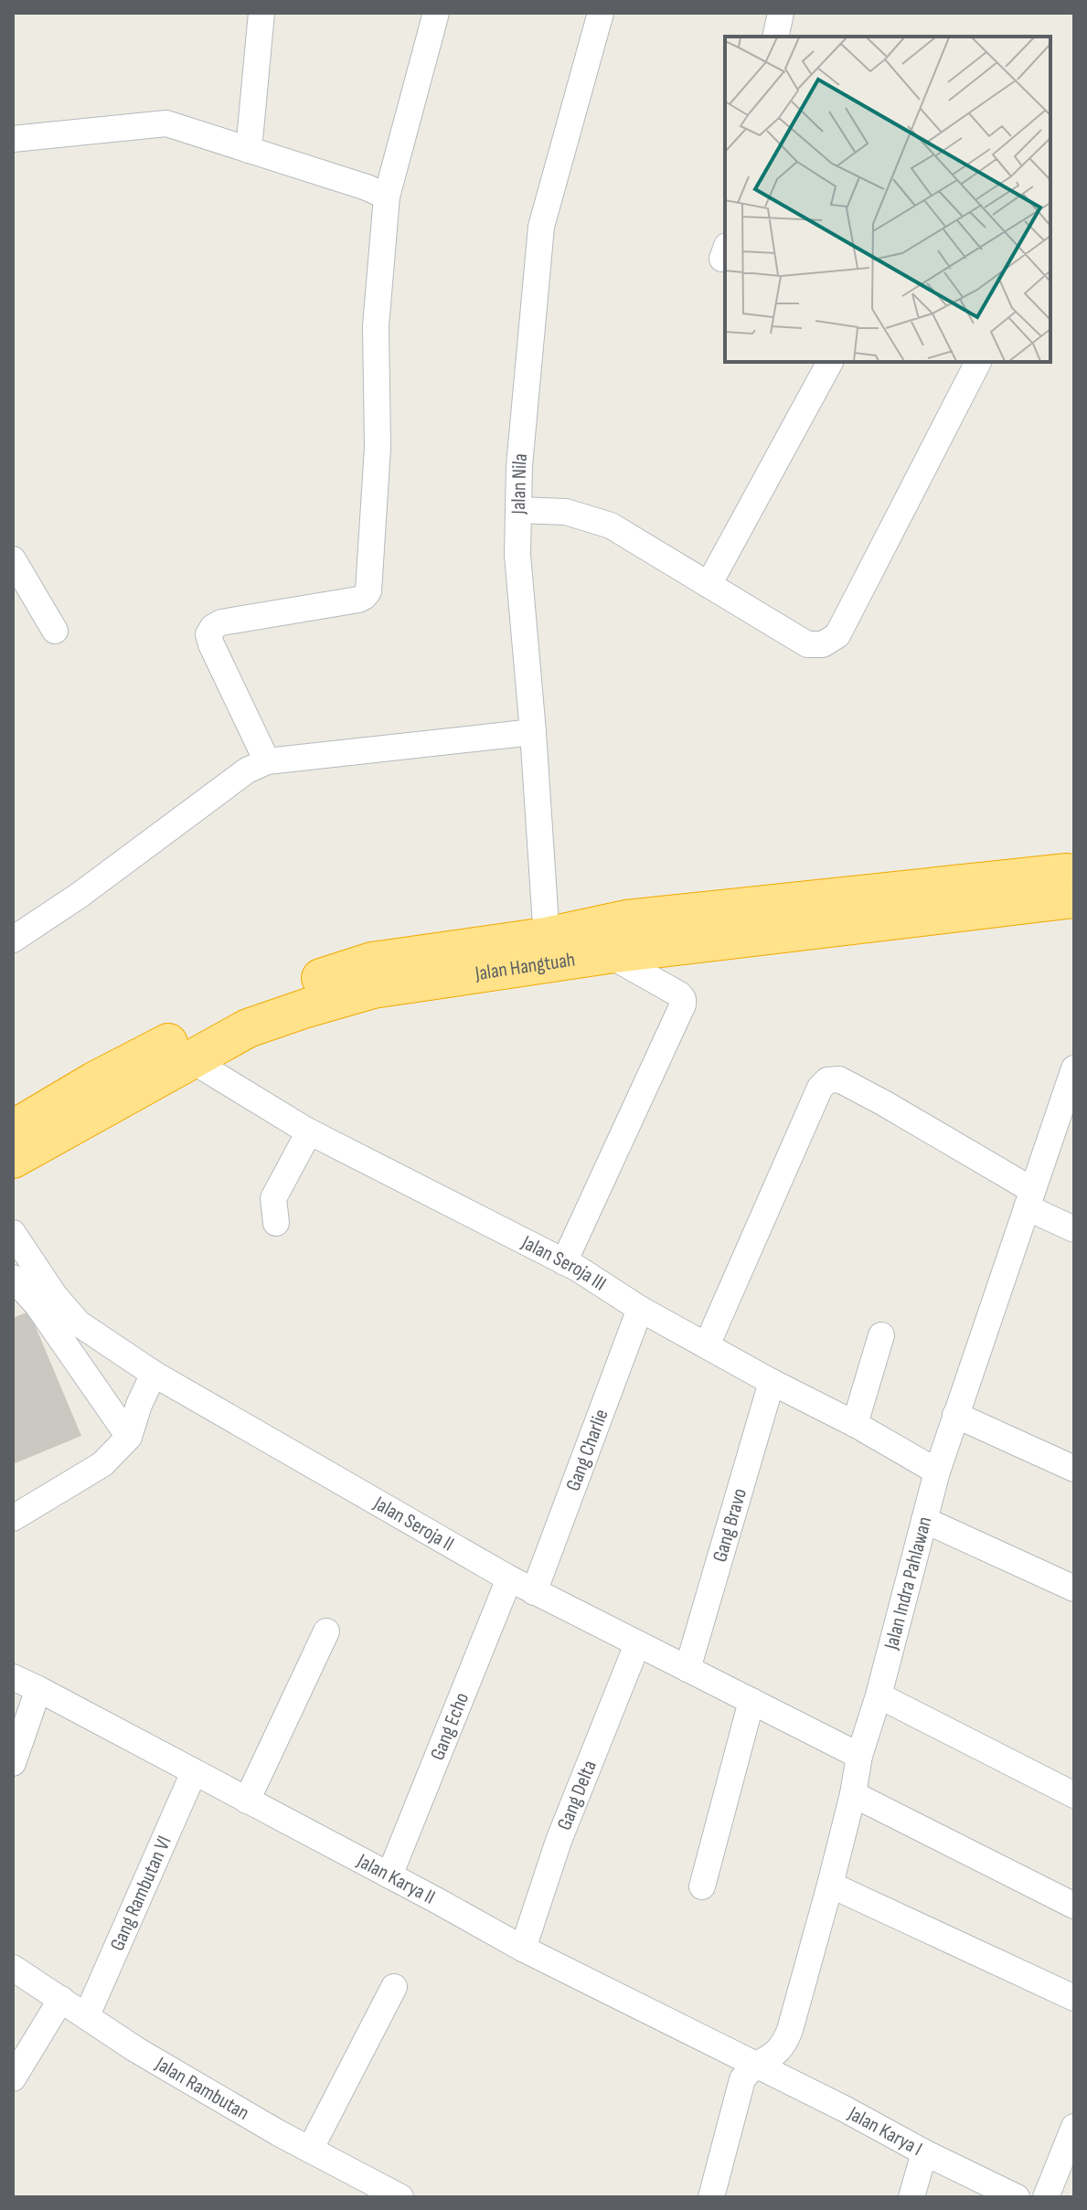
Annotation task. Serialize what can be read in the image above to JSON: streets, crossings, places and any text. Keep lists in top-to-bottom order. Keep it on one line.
{"streets":{"highway":["Jalan Hangtuah"],"street":["Jalan Nila","Jalan Seroja III","Gang Charlie","Jalan Seroja II","Gang Bravo","Jalan Indra Pahlawan","Gang Echo","Gang Delta","Jalan Karya II","Gang Rambutan VI","Jalan Rambutan","Jalan Karya I"]},"crossings":[["Jalan Nila","Jalan Hangtuah"],["Jalan Hangtuah","Jalan Seroja III"],["Jalan Seroja III","Gang Charlie"],["Jalan Seroja III","Gang Bravo"],["Jalan Seroja III","Jalan Indra Pahlawan"],["Gang Charlie","Jalan Seroja II"],["Jalan Seroja II","Gang Bravo"],["Jalan Seroja II","Jalan Indra Pahlawan"],["Jalan Seroja II","Gang Echo"],["Jalan Seroja II","Gang Delta"],["Jalan Indra Pahlawan","Jalan Karya II"],["Jalan Indra Pahlawan","Jalan Karya I"],["Gang Echo","Jalan Karya II"],["Gang Delta","Jalan Karya II"],["Jalan Karya II","Gang Rambutan VI"],["Jalan Karya II","Jalan Karya I"],["Gang Rambutan VI","Jalan Rambutan"]]}
